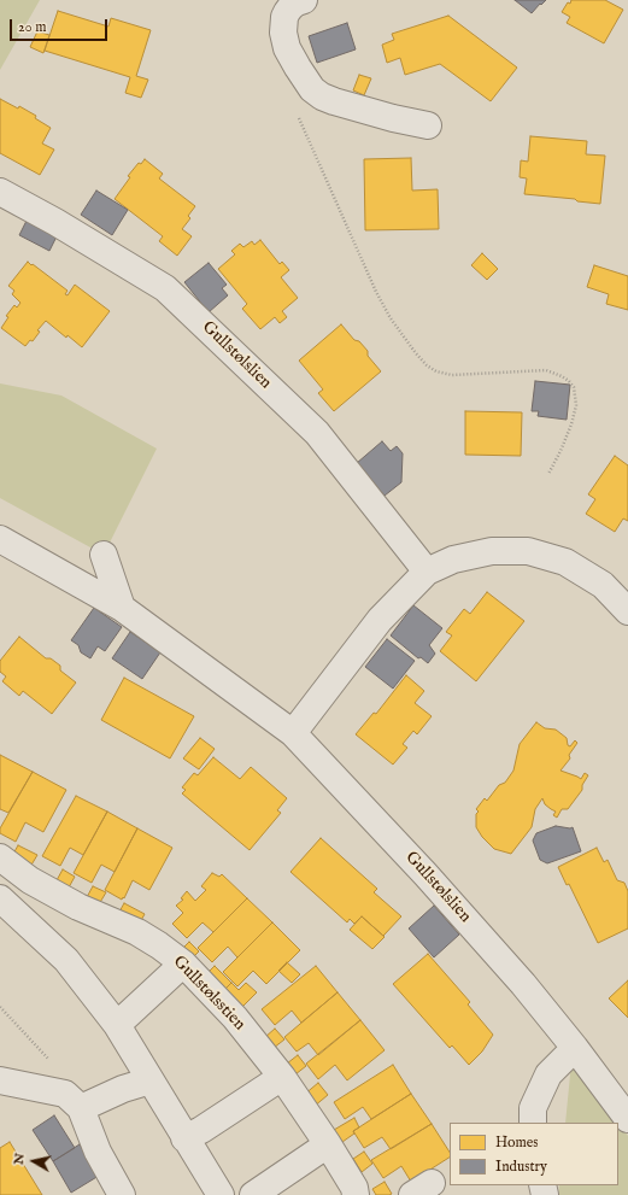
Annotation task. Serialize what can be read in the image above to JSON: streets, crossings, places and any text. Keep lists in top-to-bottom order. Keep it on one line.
{"streets":{"street":["Gullstølslien","Gullstølsstien"]},"legend":["Homes","Industry"],"scale_bar":"20 m","north":"left"}
